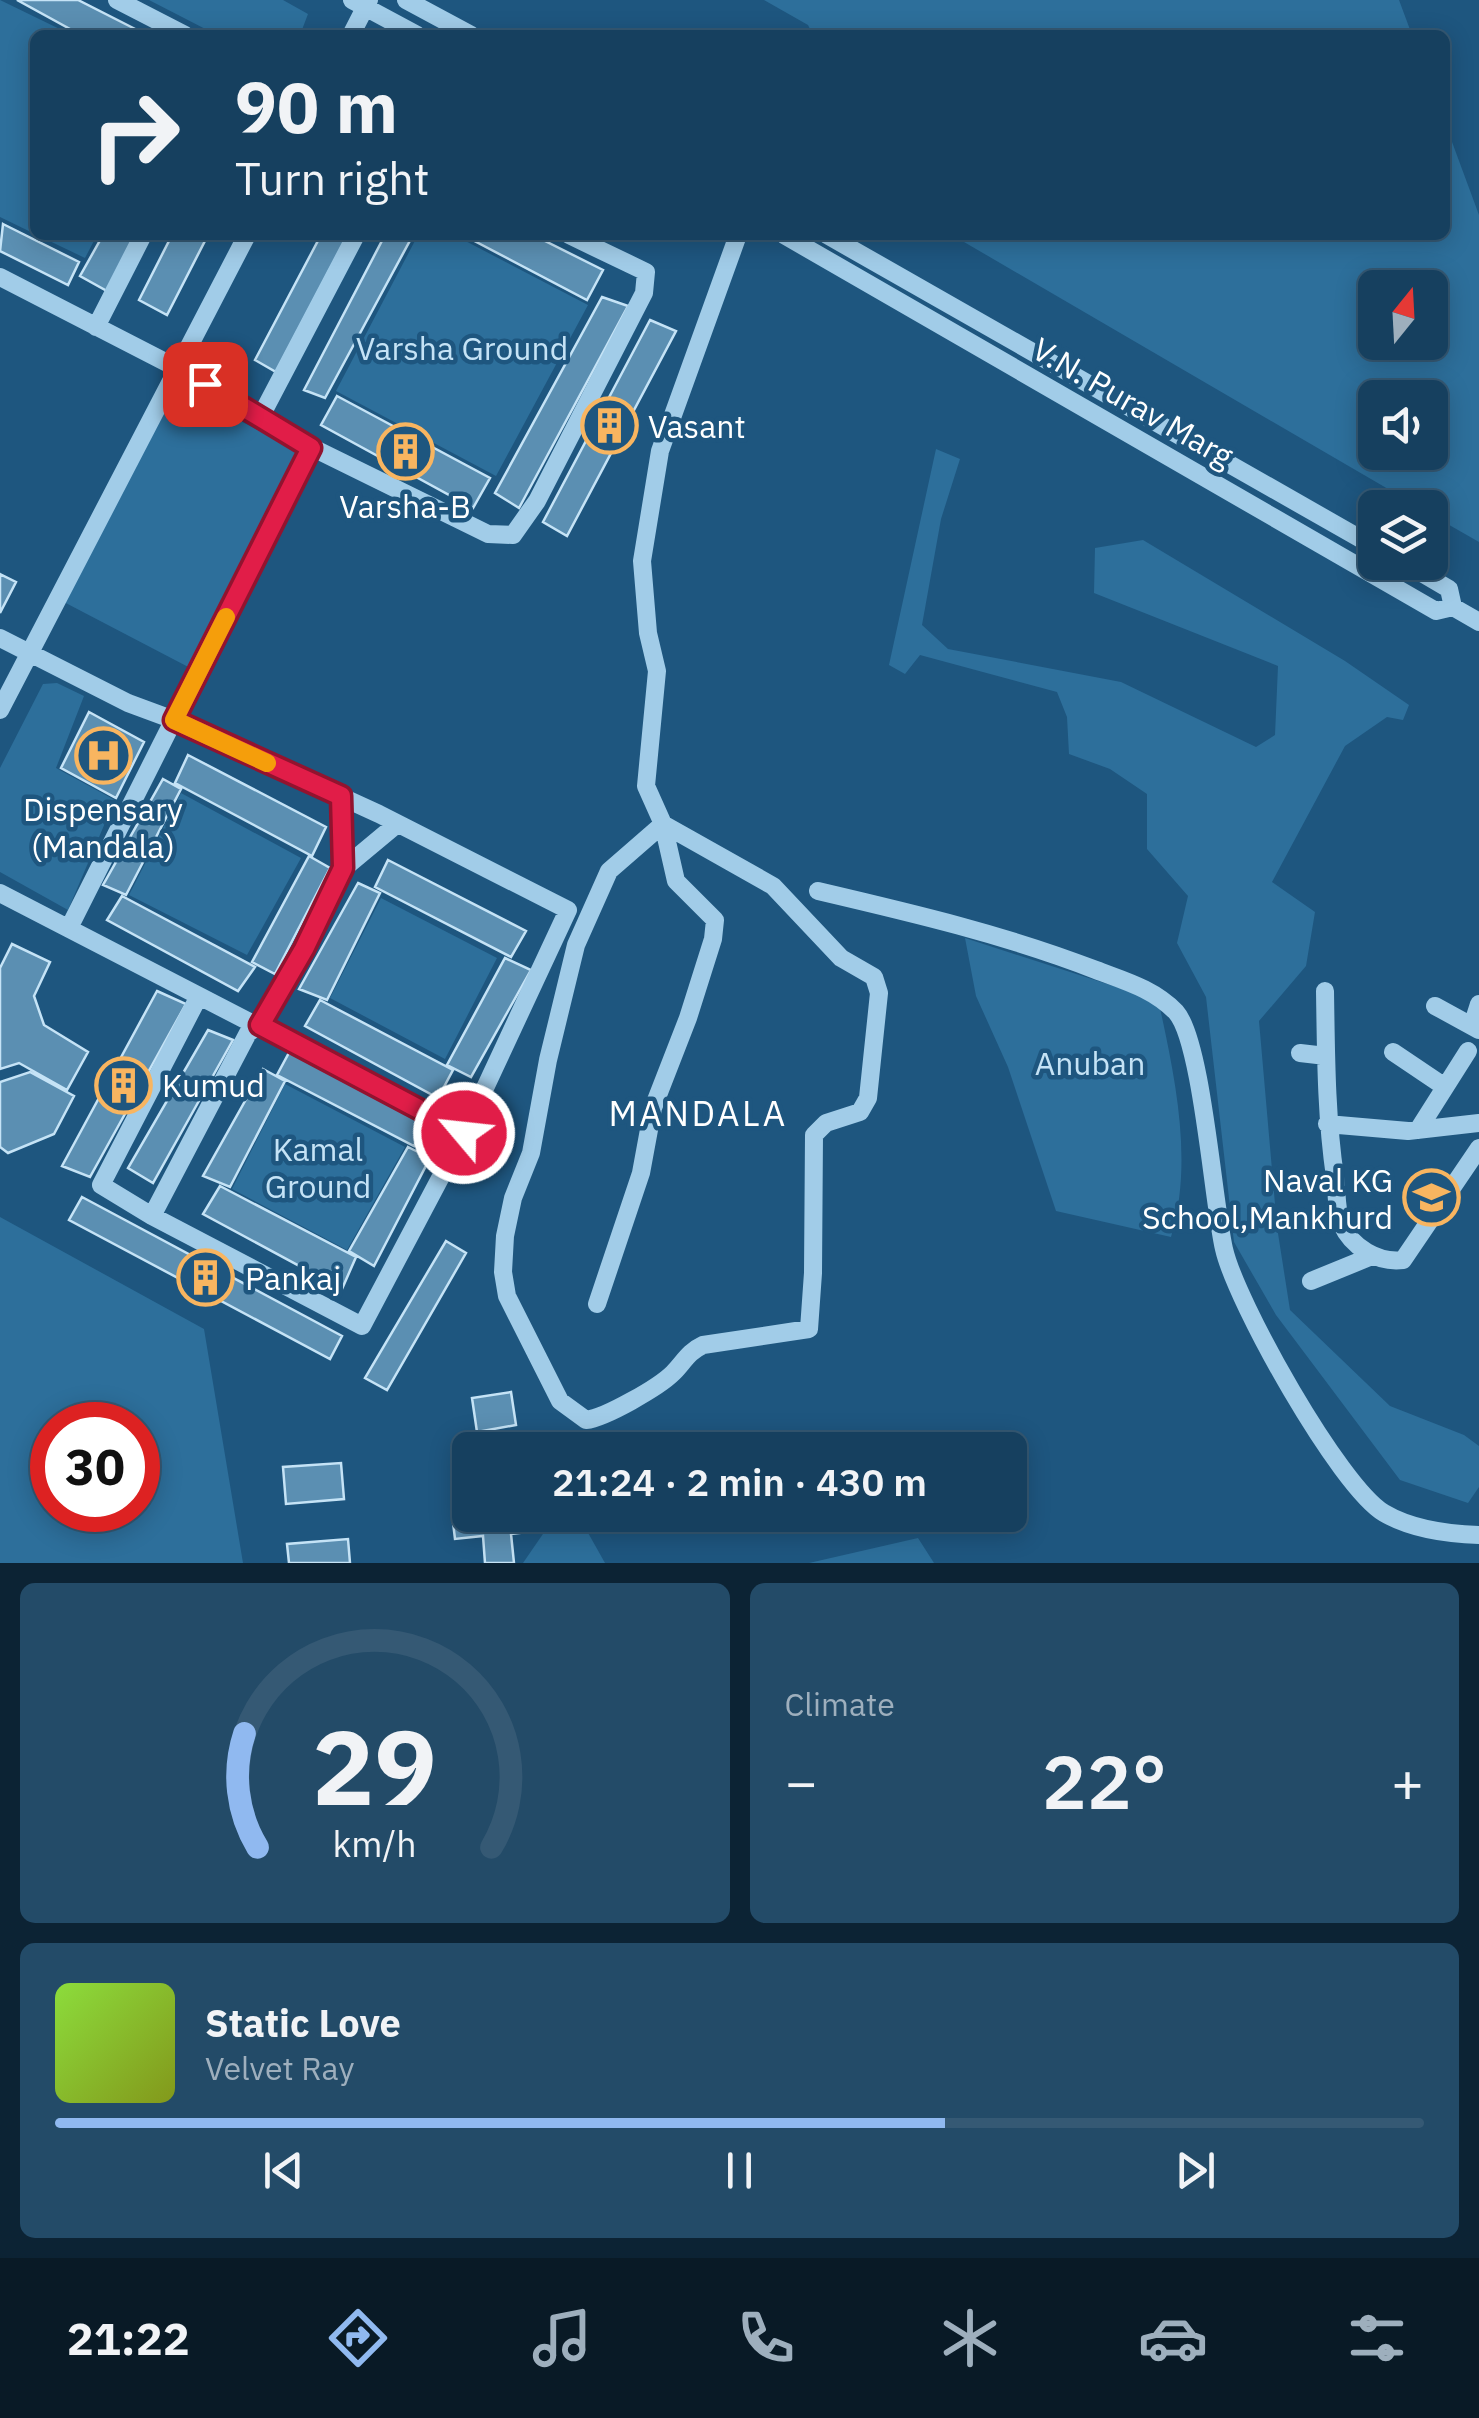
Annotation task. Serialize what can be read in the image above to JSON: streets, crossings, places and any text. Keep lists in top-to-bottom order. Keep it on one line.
{"streets":{"street":["V.N. Purav Marg"]},"districts":["MANDALA"],"parks":["Varsha Ground","Anuban","Kamal Ground"],"places":{"building":["Vasant","Varsha-B","Kumud","Pankaj"],"hospital":["Dispensary (Mandala)"],"school or university":["Naval KG School,Mankhurd"]},"north":"top","page":{"turn":["90 m","Turn right"],"limit":"30","trip":"21:24 · 2 min · 430 m","tile":"Climate","heat":["−","22°","+"],"song":["Static Love","Velvet Ray"],"tabs":"21:22","gauge":["29","km/h"]}}
